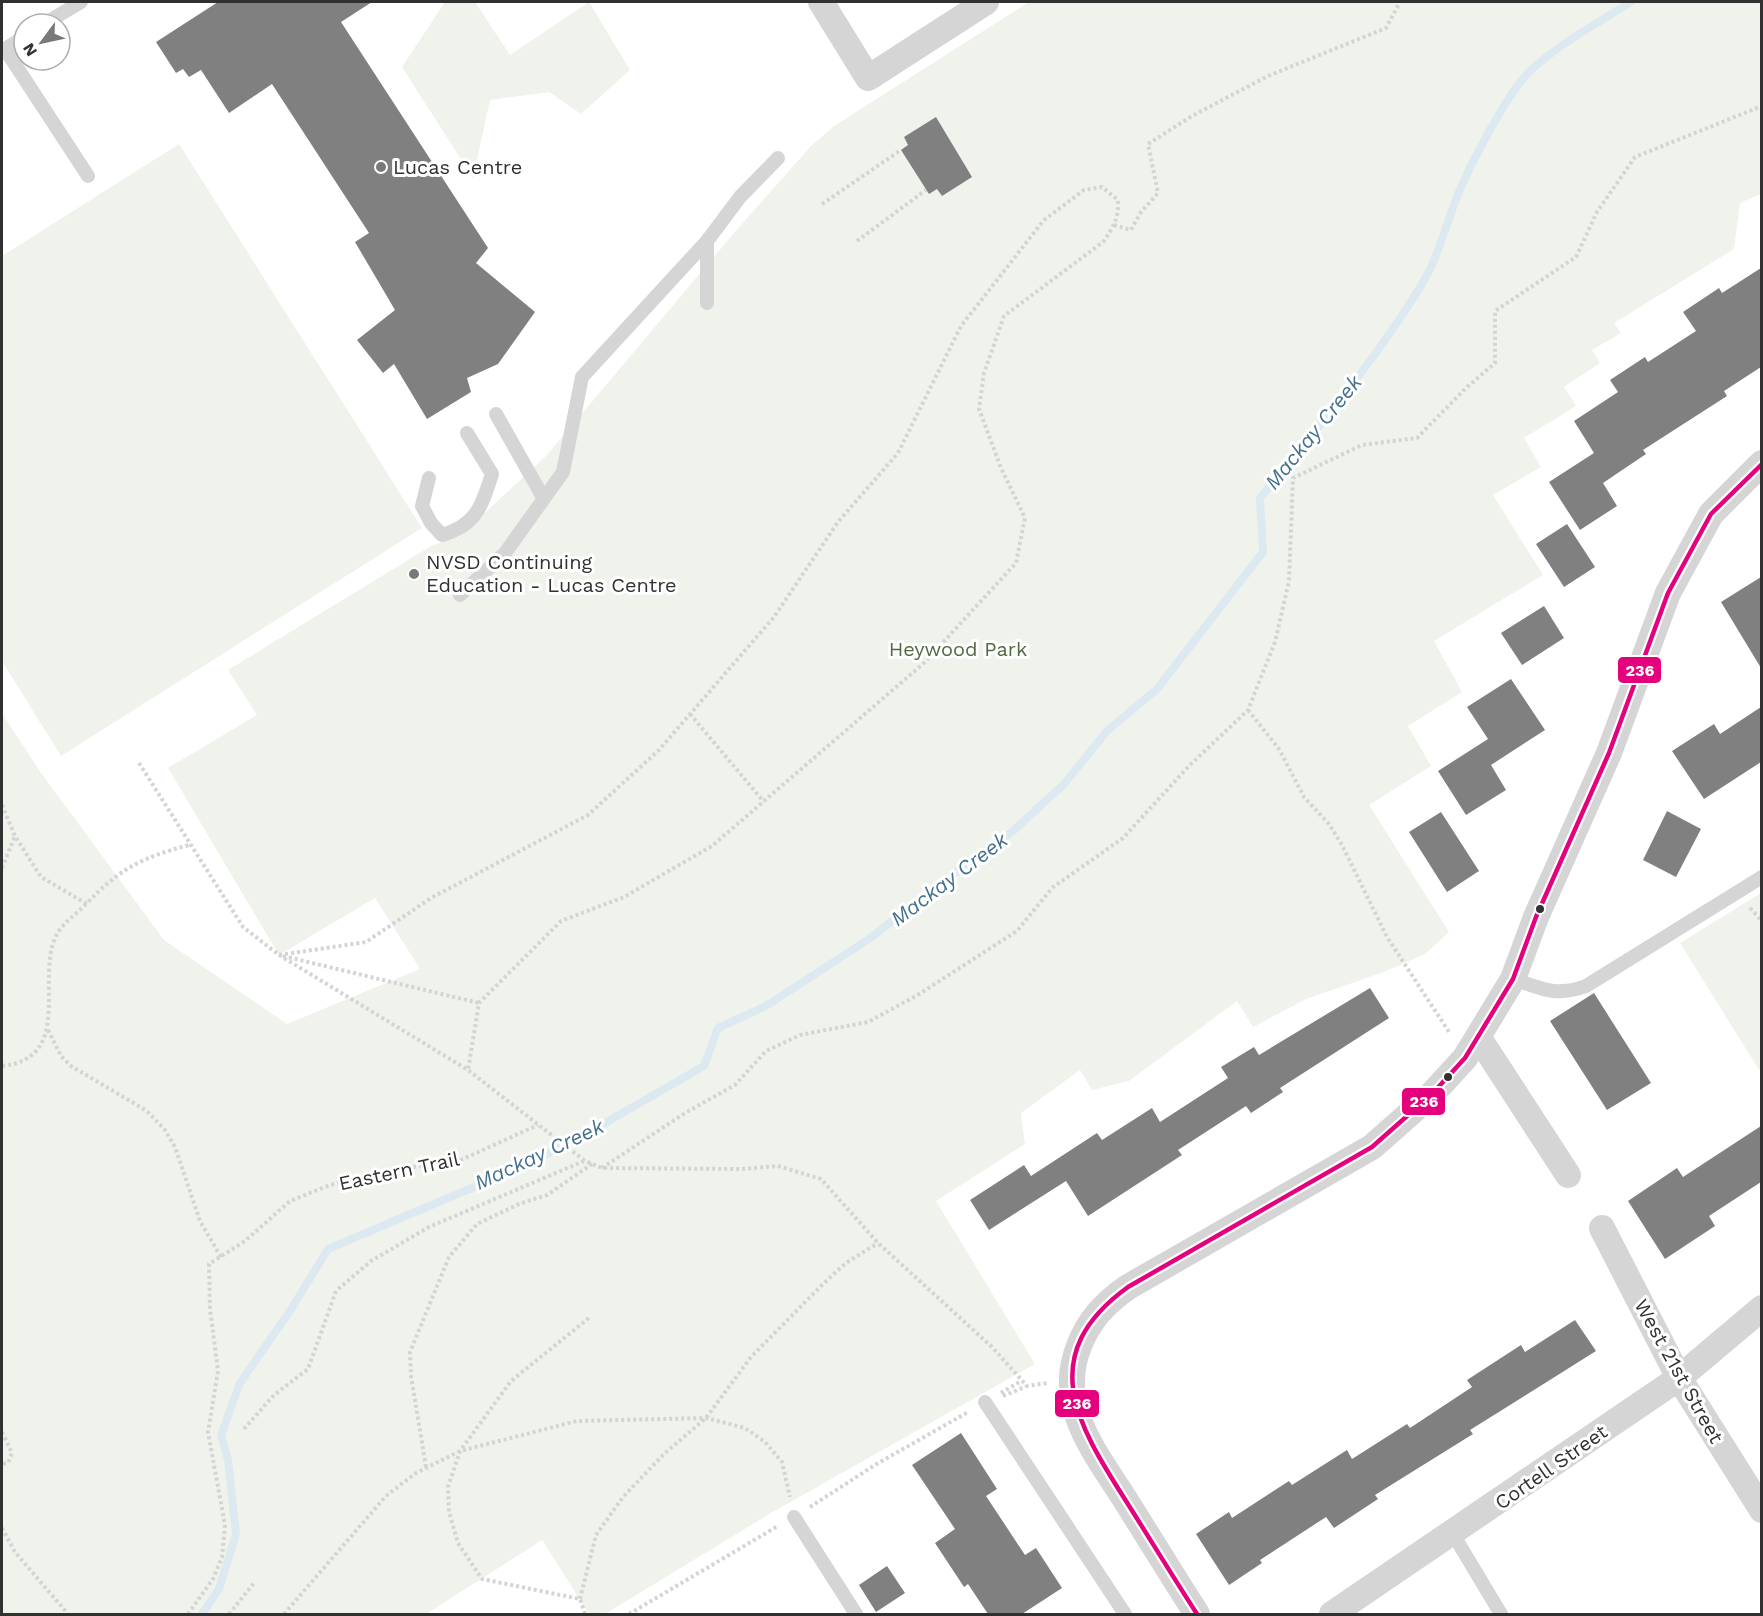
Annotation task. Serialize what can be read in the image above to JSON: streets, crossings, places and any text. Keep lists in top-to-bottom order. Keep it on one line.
{"streets":{"street":["West 21st Street","Cortell Street"],"path":["Eastern Trail"]},"crossings":[["West 21st Street","Cortell Street"]],"water":["Mackay Creek"],"parks":["Heywood Park"],"places":["Lucas Centre","NVSD Continuing Education - Lucas Centre"],"lines":["transit line 236"],"north":"bottom left"}
